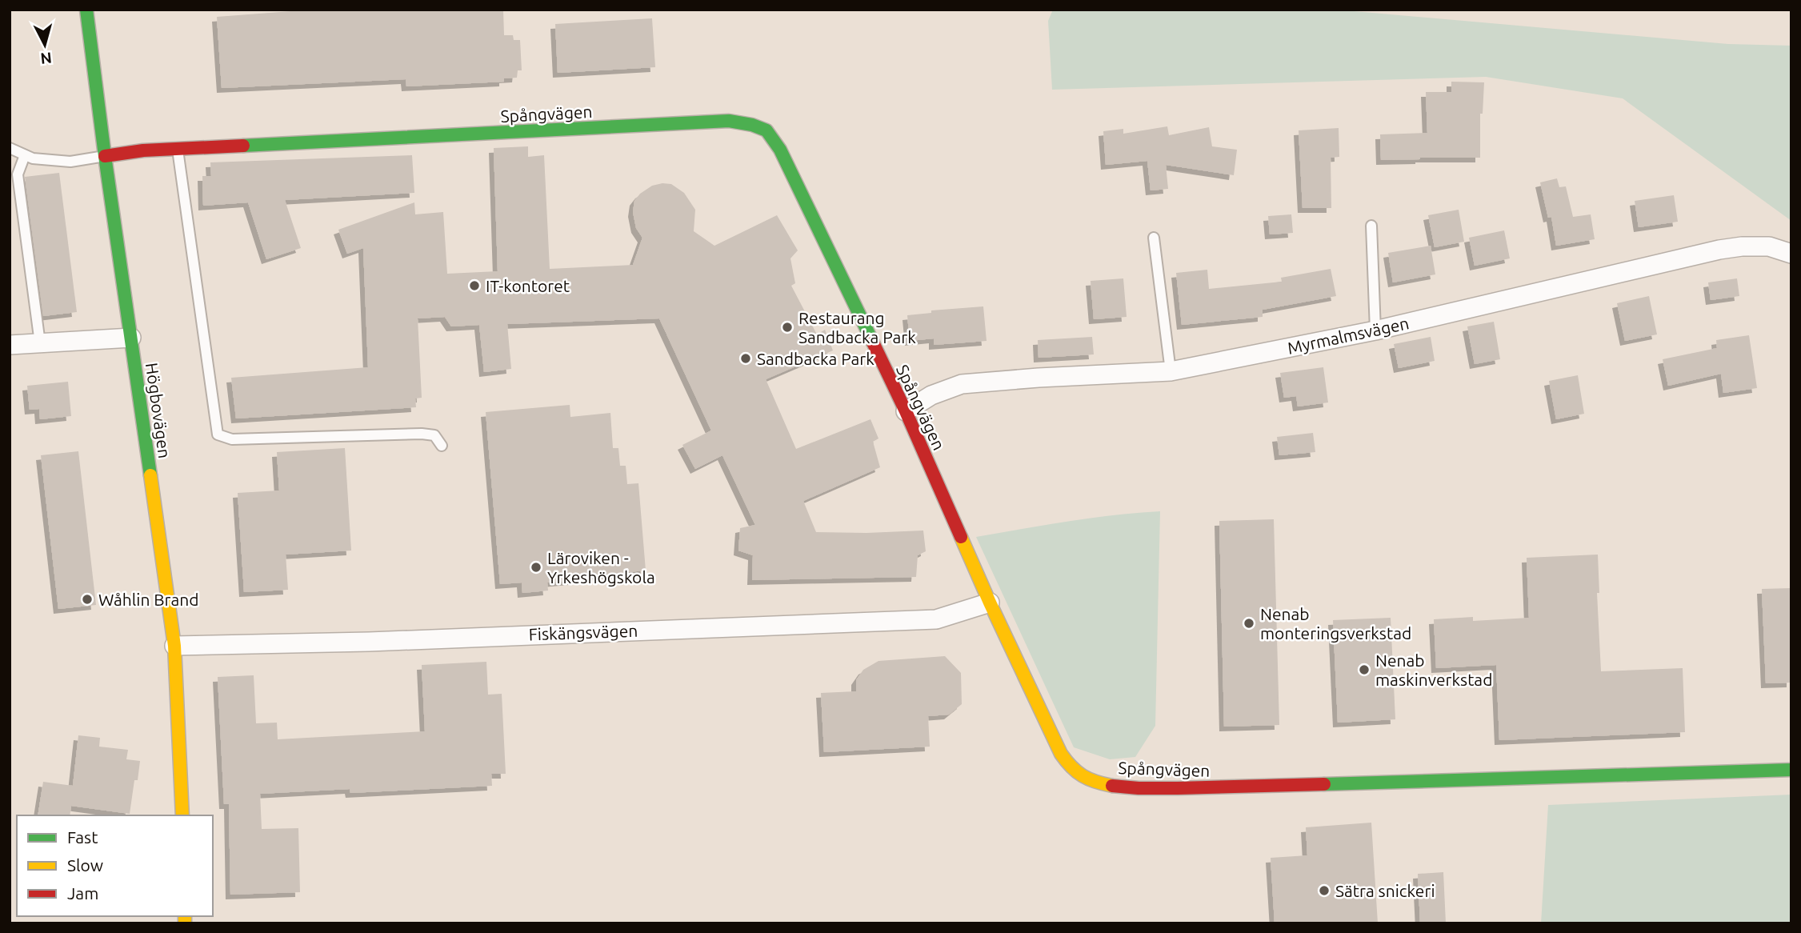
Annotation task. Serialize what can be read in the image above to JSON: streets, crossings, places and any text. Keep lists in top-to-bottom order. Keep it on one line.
{"streets":{"street":["Spångvägen","Myrmalmsvägen","Högbovägen","Fiskängsvägen"]},"crossings":[["Spångvägen","Myrmalmsvägen"],["Spångvägen","Högbovägen"],["Spångvägen","Fiskängsvägen"],["Högbovägen","Fiskängsvägen"]],"places":["IT-kontoret","Restaurang Sandbacka Park","Sandbacka Park","Läroviken - Yrkeshögskola","Wåhlin Brand","Nenab monteringsverkstad","Nenab maskinverkstad","Sätra snickeri"],"legend":["Fast","Slow","Jam"],"north":"bottom"}
